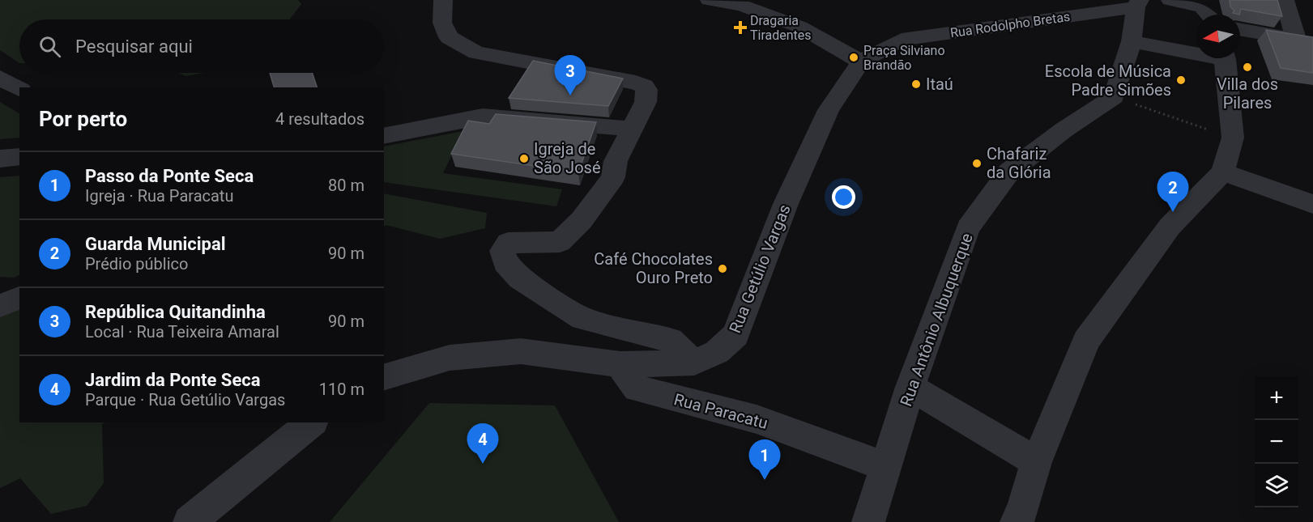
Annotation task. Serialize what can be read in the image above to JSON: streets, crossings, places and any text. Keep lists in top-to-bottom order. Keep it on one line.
{"streets":{"street":["Rua Rodolpho Bretas","Rua Getúlio Vargas","Rua Antônio Albuquerque","Rua Paracatu"]},"crossings":[["Rua Rodolpho Bretas","Rua Getúlio Vargas"],["Rua Getúlio Vargas","Rua Paracatu"],["Rua Antônio Albuquerque","Rua Paracatu"]],"places":{"health":["Dragaria Tiradentes"],"other":["Praça Silviano Brandão","Villa dos Pilares","Escola de Música Padre Simões","Itaú","Igreja de São José","Chafariz da Glória","Café Chocolates Ouro Preto"]},"north":"left","page":{"search":"Pesquisar aqui","pins":["3","2","4","1"],"heading":["Por perto","4 resultados"],"list":[{"mark":"1","name":"Passo da Ponte Seca","note":"Igreja · Rua Paracatu","value":"80 m"},{"mark":"2","name":"Guarda Municipal","note":"Prédio público","value":"90 m"},{"mark":"3","name":"República Quitandinha","note":"Local · Rua Teixeira Amaral","value":"90 m"},{"mark":"4","name":"Jardim da Ponte Seca","note":"Parque · Rua Getúlio Vargas","value":"110 m"}],"map_buttons":["+","−"]}}
